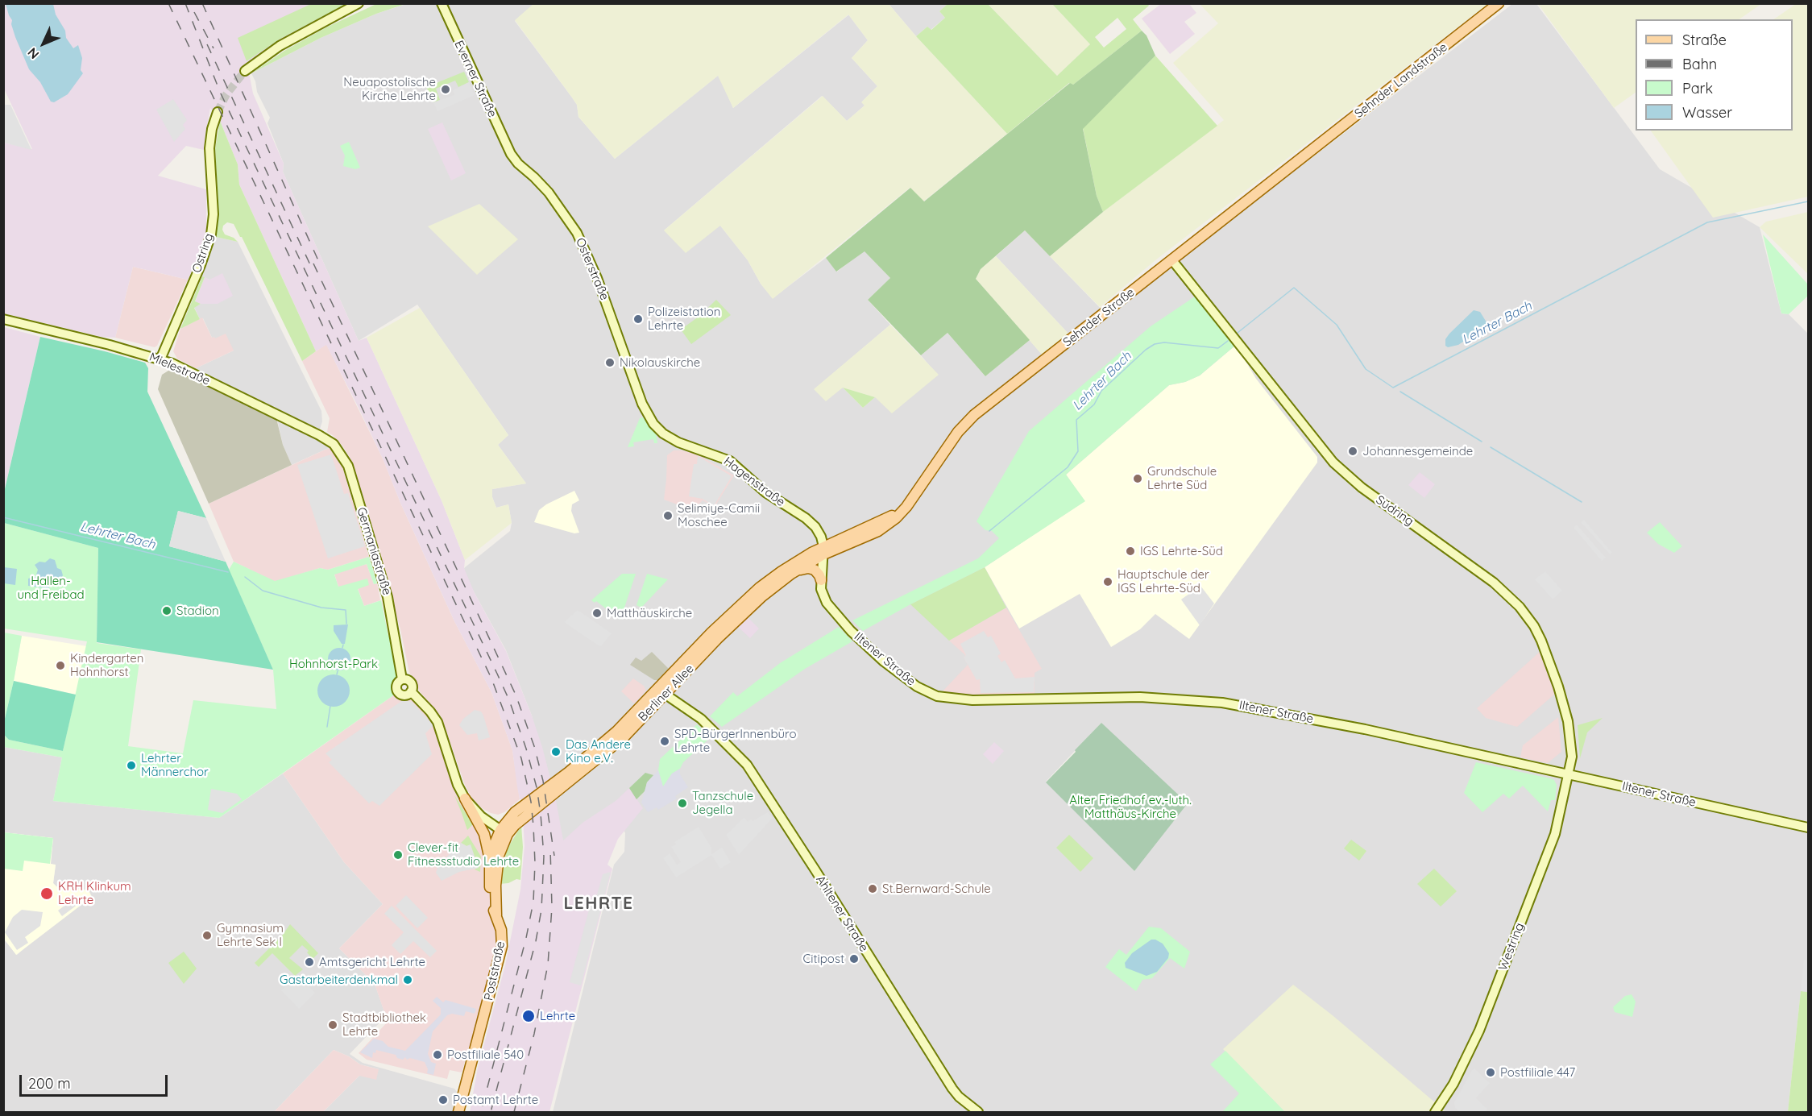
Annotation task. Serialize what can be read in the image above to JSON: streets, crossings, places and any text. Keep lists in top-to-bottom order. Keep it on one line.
{"streets":{"main road":["Sehnder Landstraße","Sehnder Straße","Berliner Allee","Poststraße"],"street":["Everner Straße","Ostring","Osterstraße","Mielestraße","Hagenstraße","Südring","Germaniastraße","Iltener Straße","Ahltener Straße","Westring"]},"crossings":[["Everner Straße","Osterstraße"],["Sehnder Landstraße","Sehnder Straße"],["Ostring","Mielestraße"],["Osterstraße","Hagenstraße"],["Sehnder Straße","Hagenstraße"],["Sehnder Straße","Südring"],["Sehnder Straße","Iltener Straße"],["Sehnder Straße","Berliner Allee"],["Mielestraße","Germaniastraße"],["Hagenstraße","Iltener Straße"],["Hagenstraße","Berliner Allee"],["Südring","Iltener Straße"],["Südring","Westring"],["Iltener Straße","Berliner Allee"],["Iltener Straße","Westring"],["Berliner Allee","Ahltener Straße"],["Berliner Allee","Poststraße"]],"districts":["LEHRTE"],"water":["Lehrter Bach"],"parks":["Hallen- und Freibad","Hohnhorst-Park","Alter Friedhof ev.-luth. Matthäus-Kirche"],"places":["Neuapostolische Kirche Lehrte","Polizeistation Lehrte","Nikolauskirche","Johannesgemeinde","Grundschule Lehrte Süd","Selimiye-Camii Moschee","IGS Lehrte-Süd","Hauptschule der IGS Lehrte-Süd","Stadion","Matthäuskirche","Kindergarten Hohnhorst","SPD-BürgerInnenbüro Lehrte","Das Andere Kino e.V.","Lehrter Männerchor","Tanzschule Jegella","Clever-fit Fitnessstudio Lehrte","St.Bernward-Schule","KRH Klinkum Lehrte","Gymnasium Lehrte Sek I","Citipost","Amtsgericht Lehrte","Gastarbeiterdenkmal","Lehrte","Stadtbibliothek Lehrte","Postfiliale 540","Postfiliale 447","Postamt Lehrte"],"legend":["Straße","Bahn","Park","Wasser"],"scale_bar":"200 m","north":"bottom left"}
